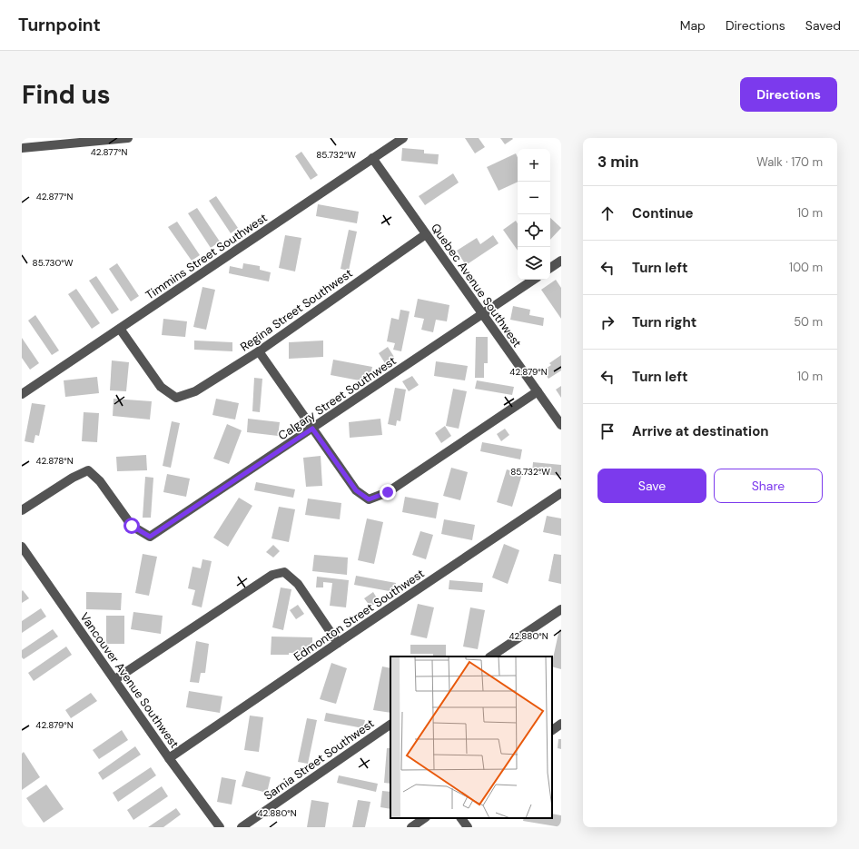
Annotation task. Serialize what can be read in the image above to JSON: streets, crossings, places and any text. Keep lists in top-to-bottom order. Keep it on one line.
{"streets":{"street":["Timmins Street Southwest","Quebec Avenue Southwest","Regina Street Southwest","Calgary Street Southwest","Edmonton Street Southwest","Vancouver Avenue Southwest","Sarnia Street Southwest"]},"crossings":[["Timmins Street Southwest","Quebec Avenue Southwest"],["Timmins Street Southwest","Regina Street Southwest"],["Quebec Avenue Southwest","Regina Street Southwest"],["Quebec Avenue Southwest","Calgary Street Southwest"],["Edmonton Street Southwest","Vancouver Avenue Southwest"]],"page":{"header":"Turnpoint","nav":["Map","Directions","Saved"],"buttons":["Directions",["Save","Share"]],"title":"Find us","heading":["3 min","Walk · 170 m"],"map_buttons":["+","−"],"list":[["Continue","10 m"],["Turn left","100 m"],["Turn right","50 m"],["Turn left","10 m"],"Arrive at destination"]},"coordinates":["42.877°N","85.732°W","85.730°W","42.879°N","42.878°N","42.880°N"]}
